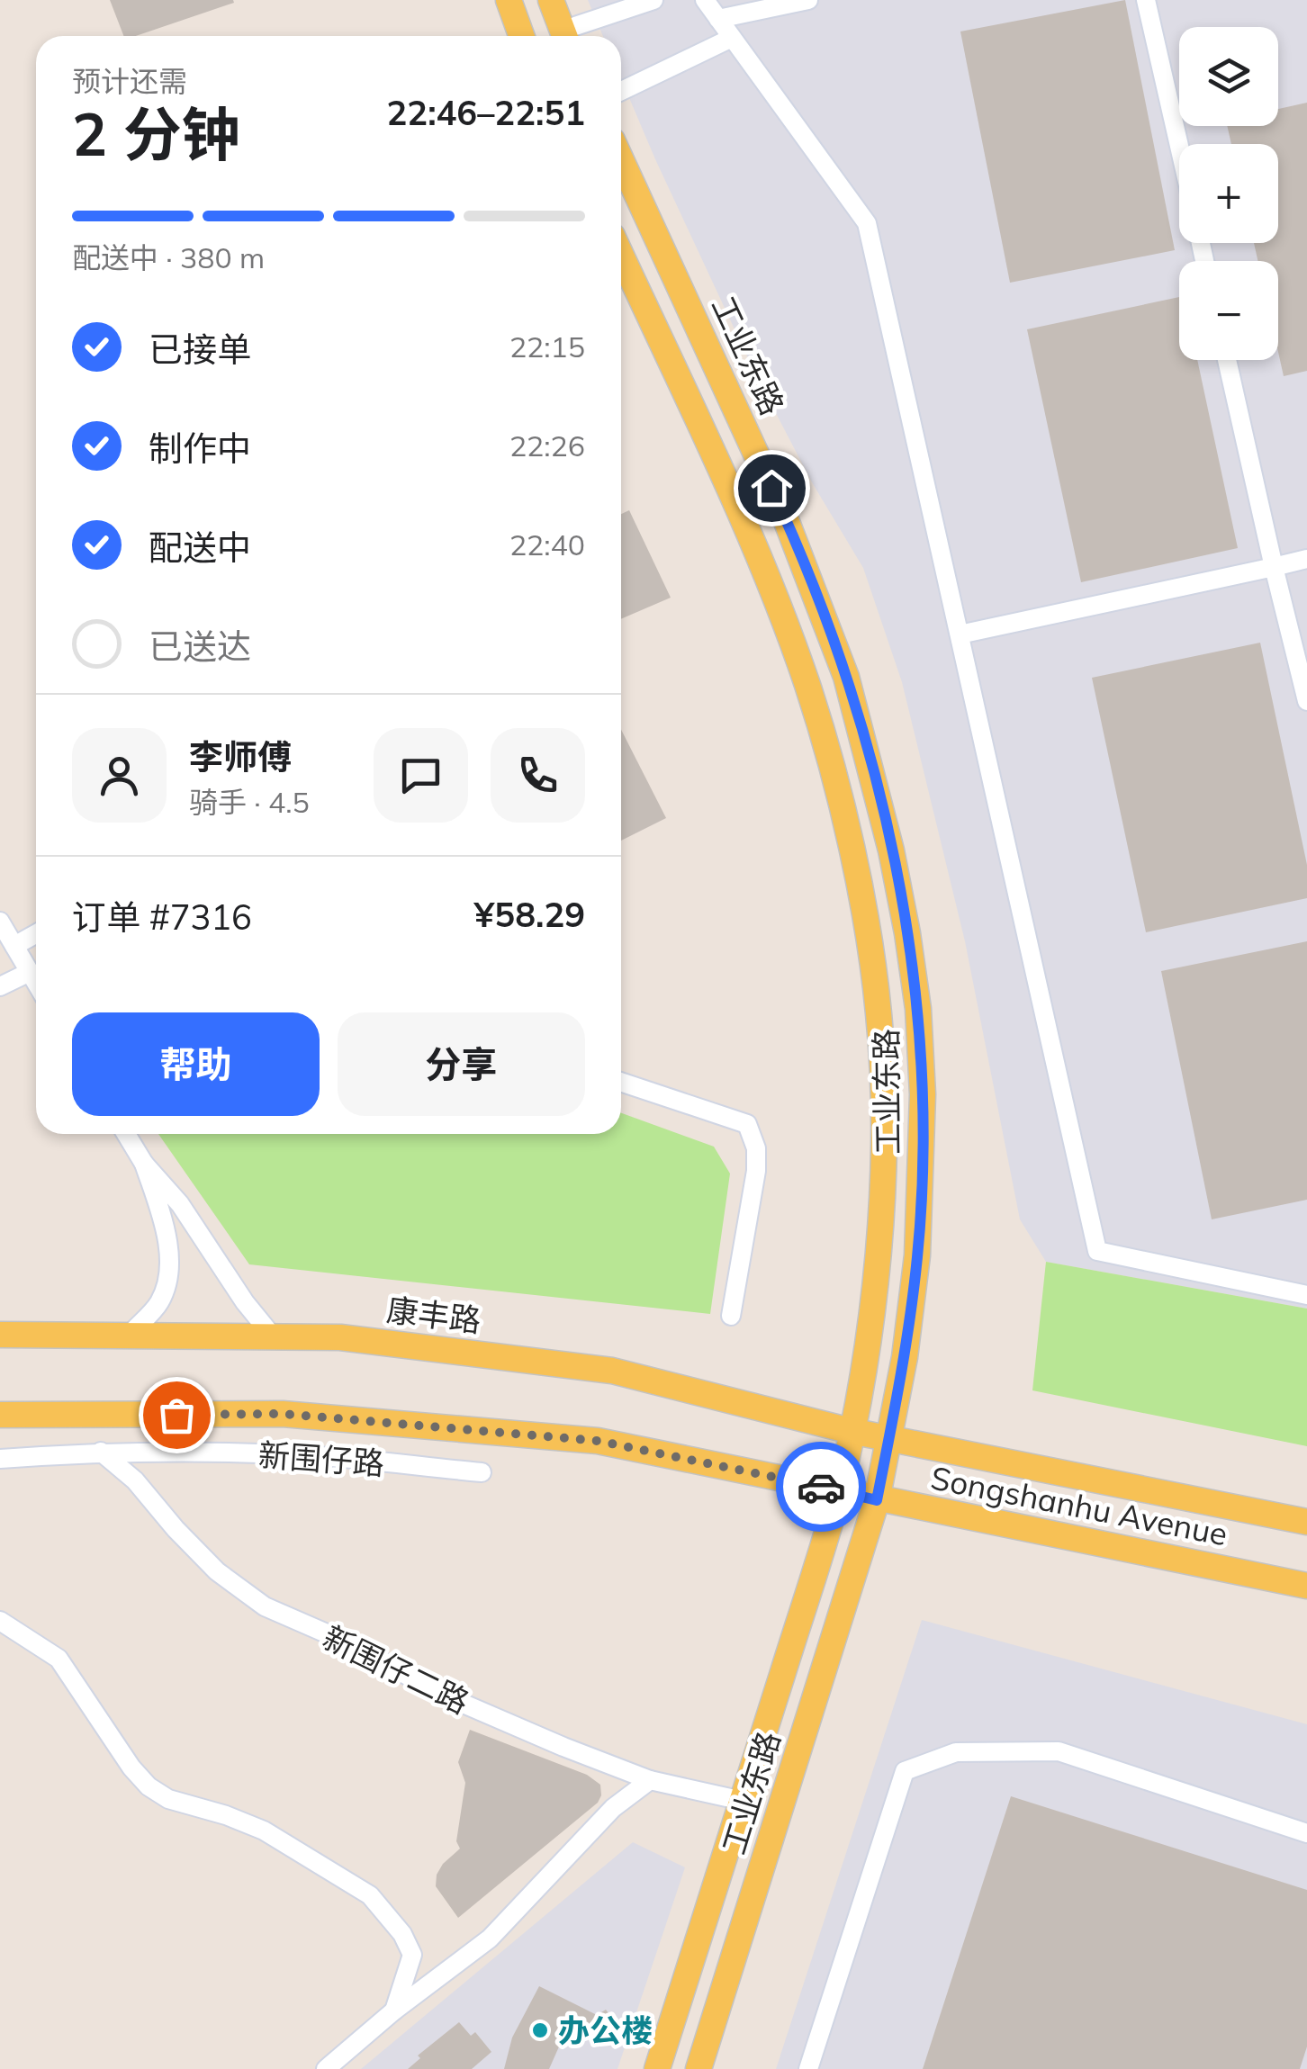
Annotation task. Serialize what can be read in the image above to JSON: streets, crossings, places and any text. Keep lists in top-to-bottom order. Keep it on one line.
{"streets":{"main road":["工业东路","康丰路","Songshanhu Avenue"],"street":["新围仔路","新围仔二路"]},"crossings":[["工业东路","康丰路"],["工业东路","Songshanhu Avenue"],["工业东路","新围仔二路"],["康丰路","Songshanhu Avenue"],["新围仔路","新围仔二路"]],"places":["办公楼"],"page":{"map_buttons":["+","−"],"heading":["2 分钟","预计还需","22:46–22:51"],"panel":["李师傅","骑手 · 4.5","订单 #7316","¥58.29"],"bar":"配送中 · 380 m","list":[["已接单","22:15"],["制作中","22:26"],["配送中","22:40"],"已送达"],"buttons":["帮助","分享"]}}
